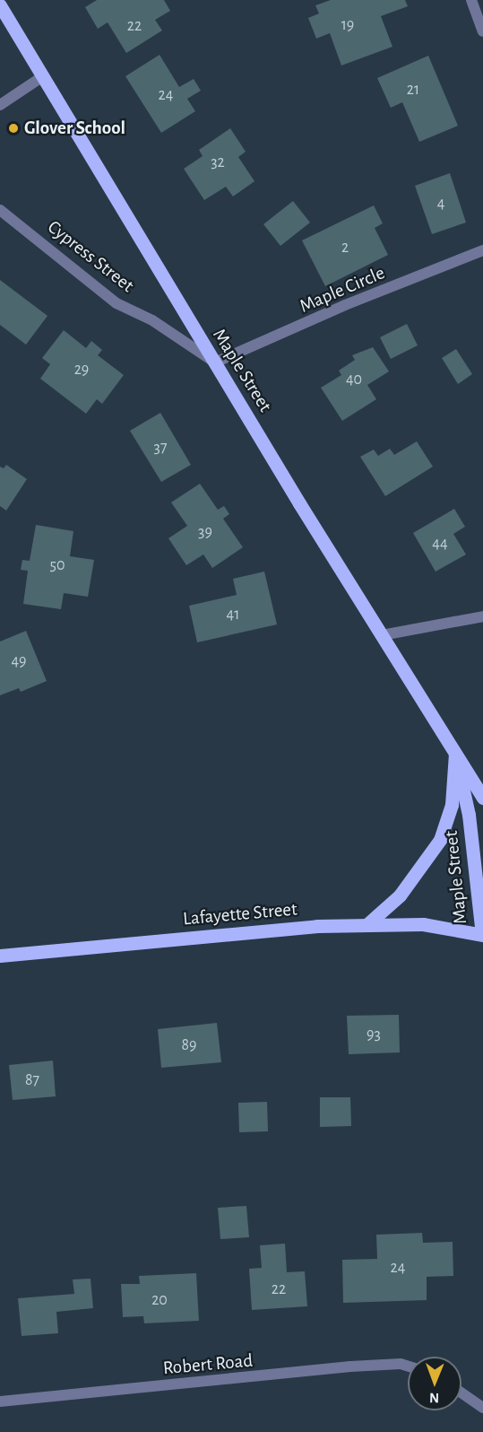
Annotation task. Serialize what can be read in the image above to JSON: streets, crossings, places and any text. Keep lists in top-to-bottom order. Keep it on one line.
{"streets":{"main road":["Maple Street","Lafayette Street"],"street":["Cypress Street","Maple Circle","Robert Road"]},"crossings":[["Cypress Street","Maple Circle"],["Cypress Street","Maple Street"],["Maple Circle","Maple Street"],["Maple Street","Lafayette Street"]],"places":["Glover School"],"house_numbers":["19","22","21","24","32","4","2","29","40","37","39","44","50","41","49","93","89","87","24","22","20"],"north":"bottom"}
